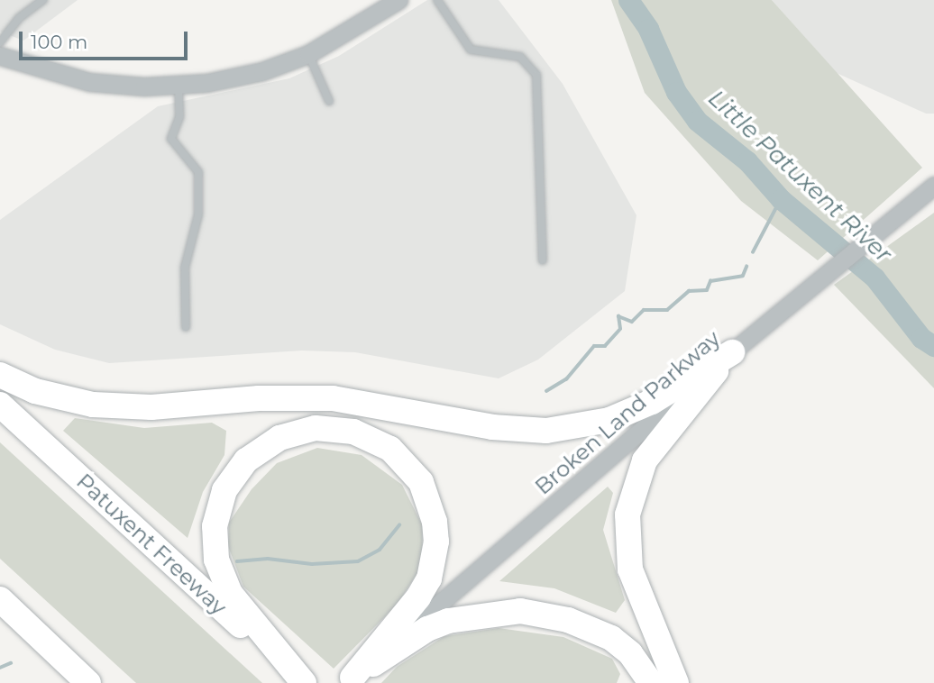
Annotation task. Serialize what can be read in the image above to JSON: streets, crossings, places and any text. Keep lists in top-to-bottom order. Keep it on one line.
{"streets":{"highway":["Patuxent Freeway"],"street":["Broken Land Parkway"]},"water":["Little Patuxent River"],"scale_bar":"100 m"}
